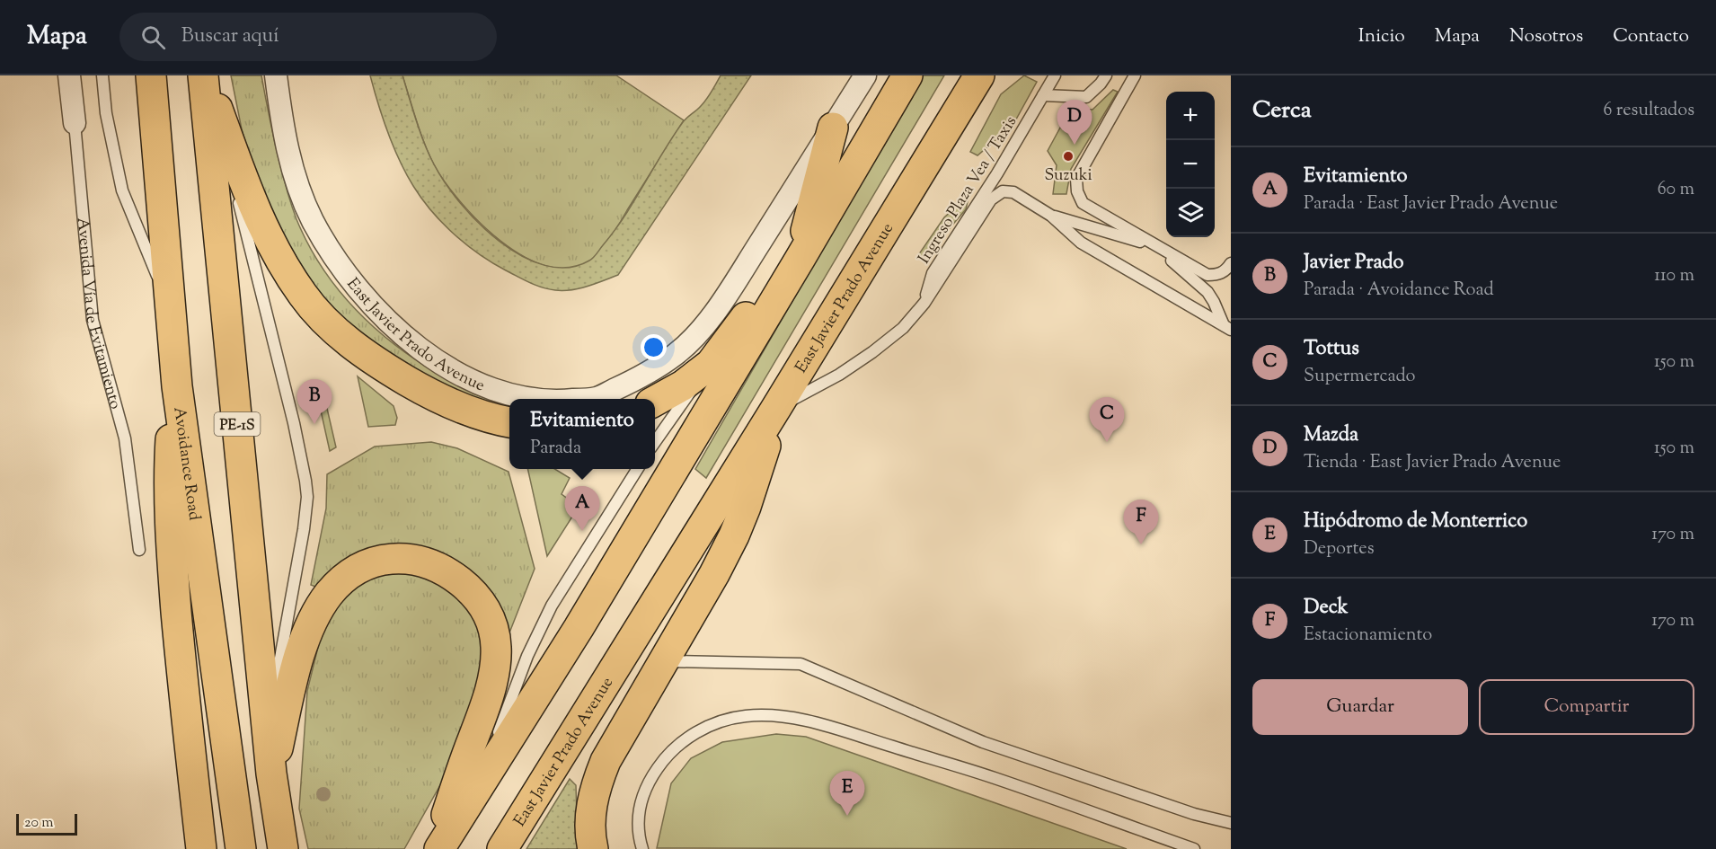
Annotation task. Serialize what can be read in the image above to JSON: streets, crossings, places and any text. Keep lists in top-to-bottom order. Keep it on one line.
{"streets":{"highway":["East Javier Prado Avenue","PE-1S","Avoidance Road"],"street":["Avenida Vía de Evitamiento"],"lane":["Ingreso Plaza Vea / Taxis"]},"places":["Suzuki"],"scale_bar":"20 m","page":{"header":"Mapa","search":"Buscar aquí","nav":["Inicio","Mapa","Nosotros","Contacto"],"heading":["Cerca","6 resultados"],"map_buttons":["+","−"],"pins":["D","B","C","A","F","E"],"list":[{"mark":"A","name":"Evitamiento","note":"Parada · East Javier Prado Avenue","value":"60 m"},{"mark":"B","name":"Javier Prado","note":"Parada · Avoidance Road","value":"110 m"},{"mark":"C","name":"Tottus","note":"Supermercado","value":"150 m"},{"mark":"D","name":"Mazda","note":"Tienda · East Javier Prado Avenue","value":"150 m"},{"mark":"E","name":"Hipódromo de Monterrico","note":"Deportes","value":"170 m"},{"mark":"F","name":"Deck","note":"Estacionamiento","value":"170 m"}],"popup":["Evitamiento","Parada"],"buttons":["Guardar","Compartir"],"scale":"20 m"}}
